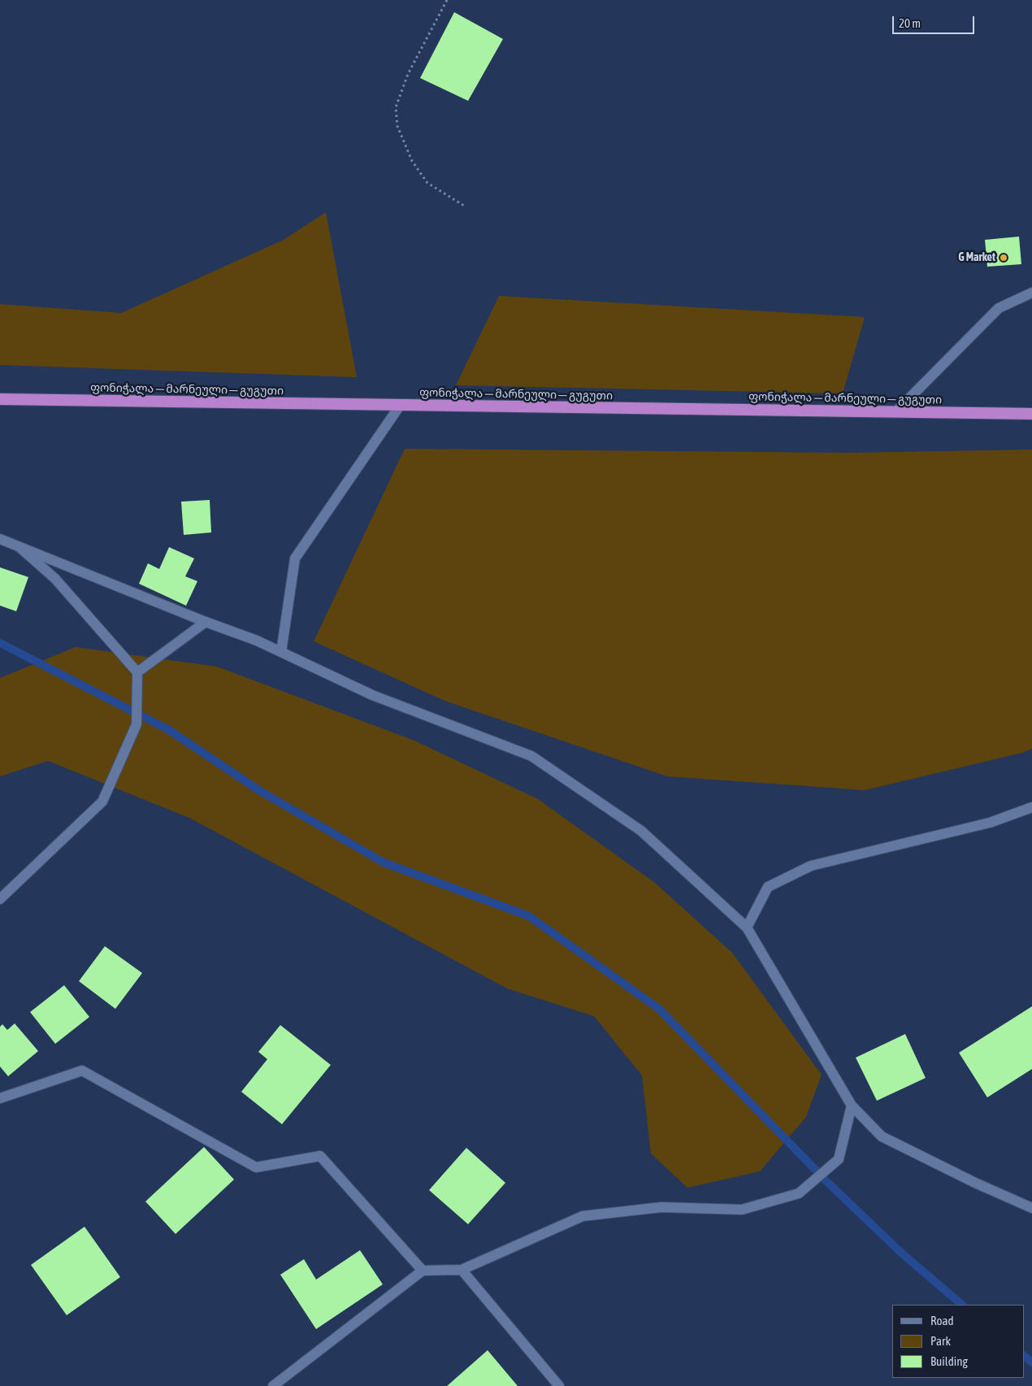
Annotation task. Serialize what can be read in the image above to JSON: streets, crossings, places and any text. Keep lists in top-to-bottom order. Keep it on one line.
{"streets":{"highway":["ფონიჭალა — მარნეული — გუგუთი"]},"places":["G Market"],"legend":["Road","Park","Building"],"scale_bar":"20 m"}
